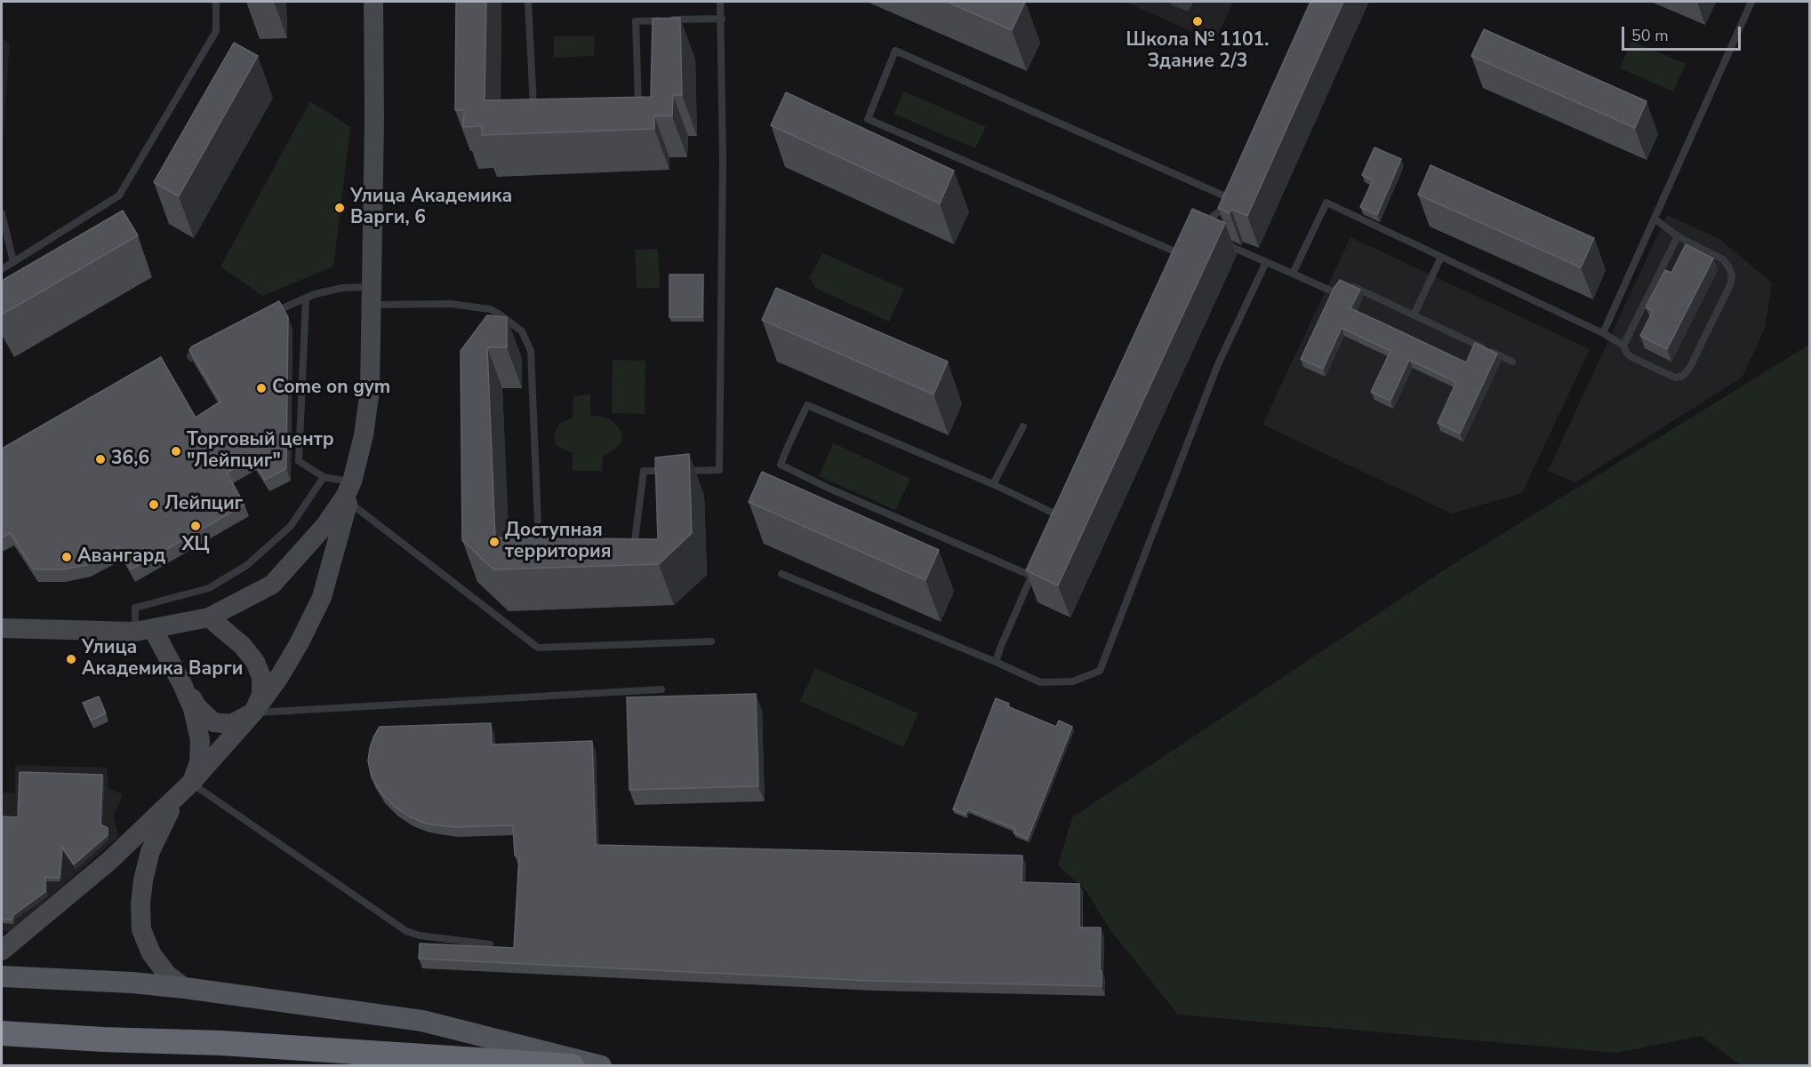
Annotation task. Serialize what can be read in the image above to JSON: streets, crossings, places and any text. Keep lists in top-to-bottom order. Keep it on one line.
{"places":["Школа № 1101. Здание 2/3","Улица Академика Варги, 6","Come on gym","Торговый центр \"Лейпциг\"","36,6","Лейпциг","ХЦ","Доступная территория","Авангард","Улица Академика Варги"],"scale_bar":"50 m"}
